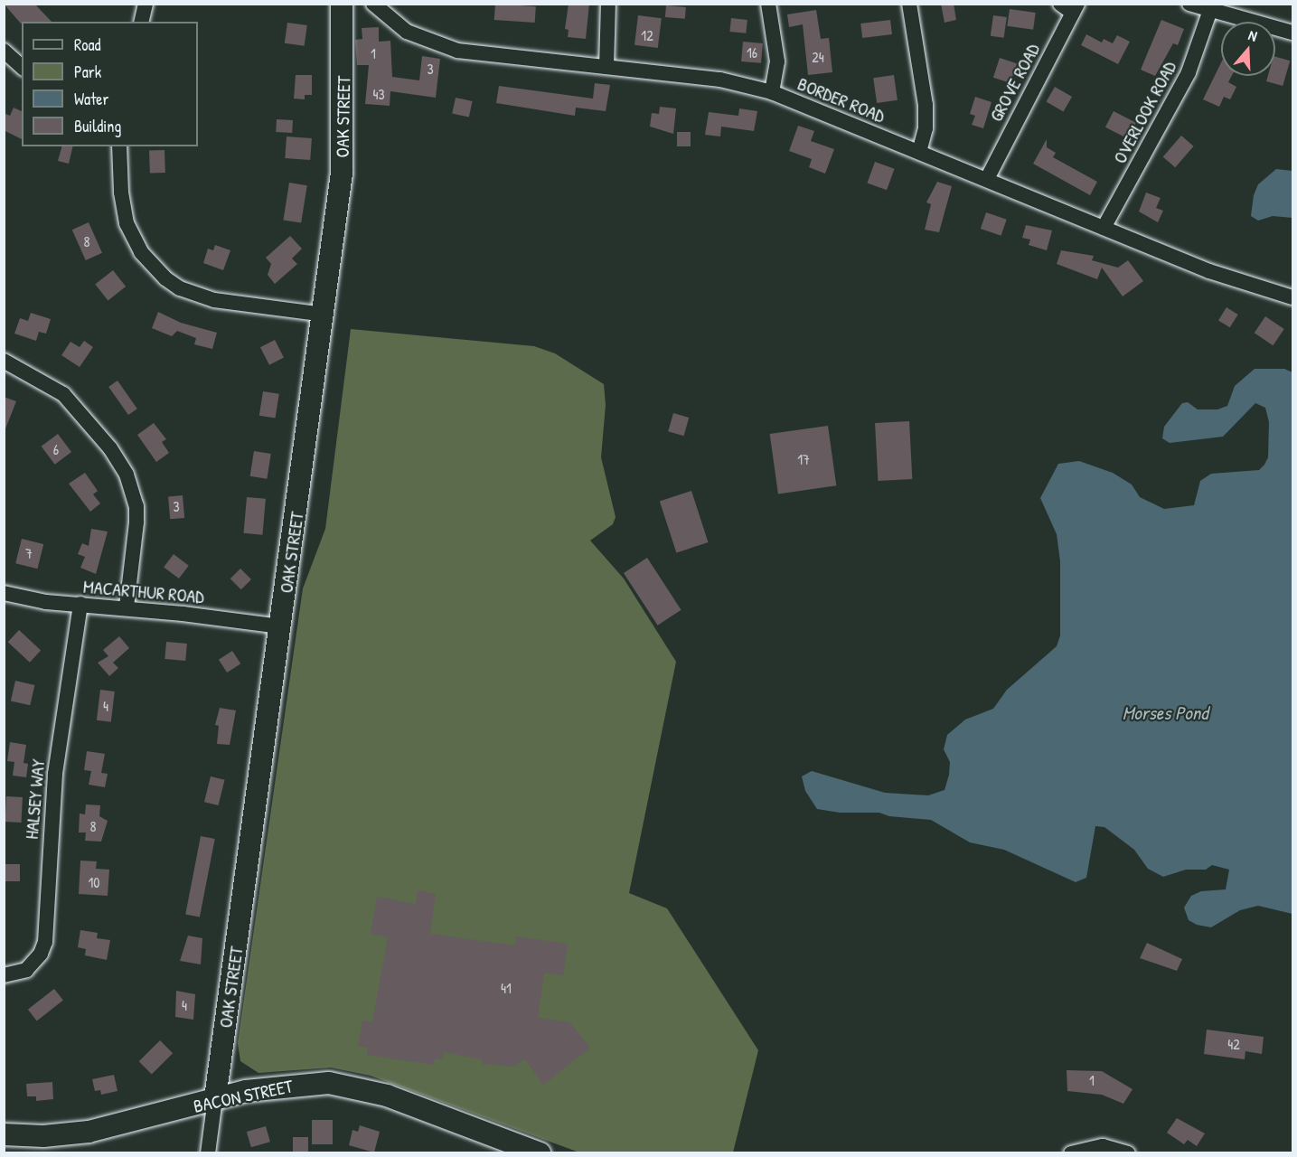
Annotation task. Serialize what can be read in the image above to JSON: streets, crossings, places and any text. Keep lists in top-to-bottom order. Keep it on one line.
{"streets":{"street":["GROVE ROAD","BORDER ROAD","OVERLOOK ROAD","OAK STREET","MACARTHUR ROAD","HALSEY WAY","BACON STREET"]},"crossings":[["GROVE ROAD","BORDER ROAD"],["BORDER ROAD","OVERLOOK ROAD"],["OAK STREET","MACARTHUR ROAD"],["OAK STREET","BACON STREET"],["MACARTHUR ROAD","HALSEY WAY"]],"water":["Morses Pond"],"house_numbers":["12","16","1","24","3","43","8","6","17","3","7","4","8","10","41","4","42","1"],"legend":["Road","Park","Water","Building"],"north":"top"}
